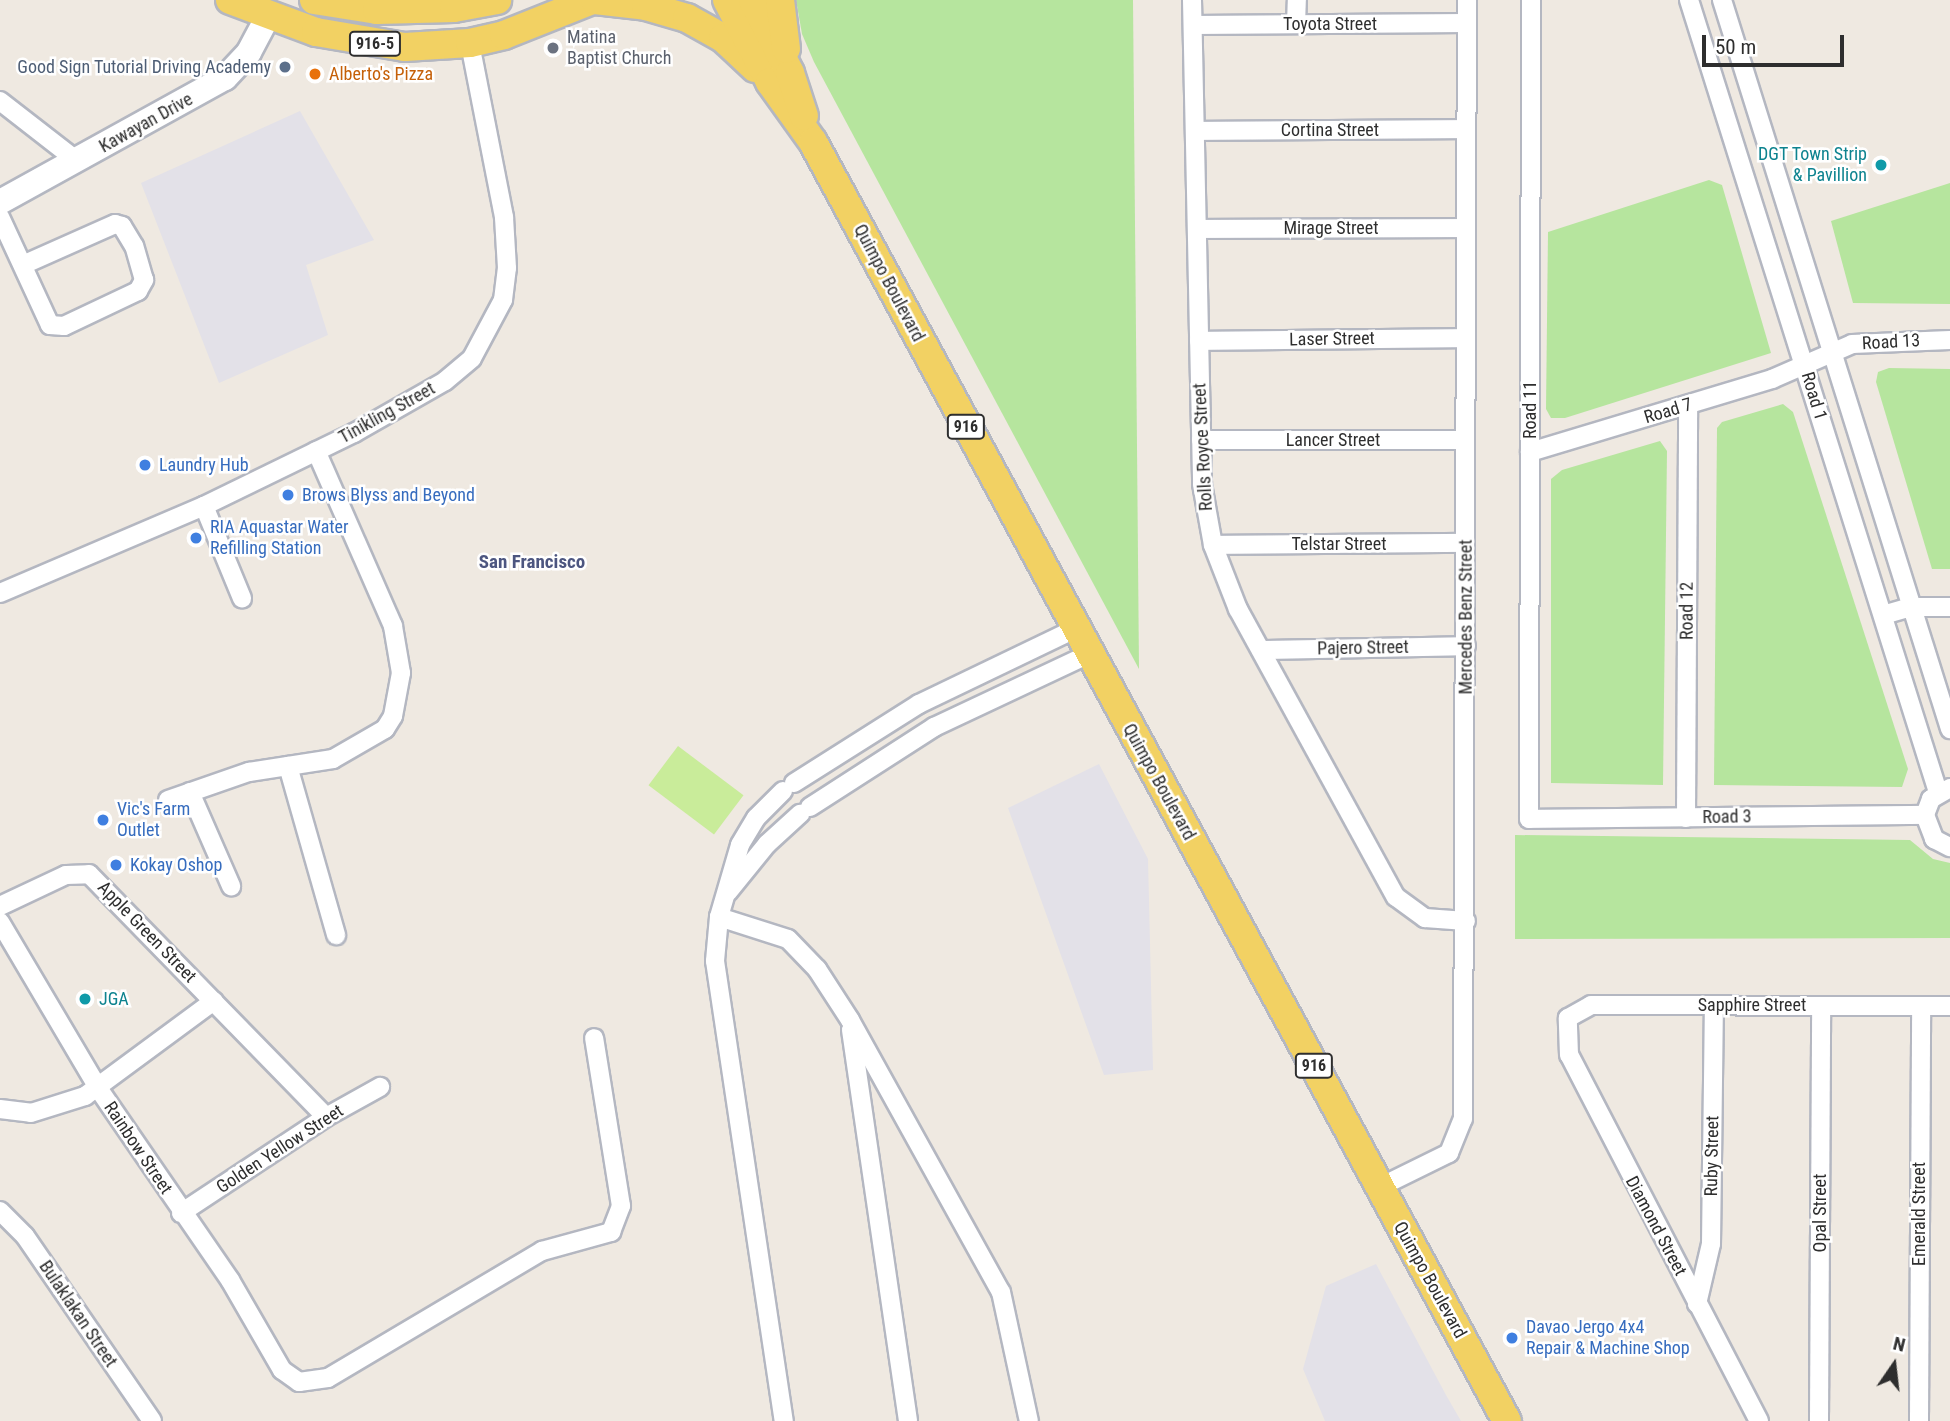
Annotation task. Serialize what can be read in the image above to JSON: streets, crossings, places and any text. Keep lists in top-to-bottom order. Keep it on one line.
{"streets":{"main road":["916-5","Quimpo Boulevard","916"],"street":["Toyota Street","Kawayan Drive","Cortina Street","Mirage Street","Laser Street","Road 13","Road 1","Road 11","Road 7","Tinikling Street","Lancer Street","Rolls Royce Street","Telstar Street","Road 12","Mercedes Benz Street","Pajero Street","Road 3","Apple Green Street","Sapphire Street","Rainbow Street","Golden Yellow Street","Ruby Street","Opal Street","Emerald Street","Diamond Street","Bulaklakan Street"]},"crossings":[["Toyota Street","Rolls Royce Street"],["Toyota Street","Mercedes Benz Street"],["916-5","Kawayan Drive"],["916-5","Tinikling Street"],["Cortina Street","Rolls Royce Street"],["Cortina Street","Mercedes Benz Street"],["Mirage Street","Rolls Royce Street"],["Mirage Street","Mercedes Benz Street"],["Quimpo Boulevard","Mercedes Benz Street"],["Laser Street","Rolls Royce Street"],["Laser Street","Mercedes Benz Street"],["Road 13","Road 1"],["Road 13","Road 7"],["Road 1","Road 7"],["Road 11","Road 7"],["Road 11","Road 3"],["Road 7","Road 12"],["Lancer Street","Rolls Royce Street"],["Lancer Street","Mercedes Benz Street"],["Rolls Royce Street","Telstar Street"],["Rolls Royce Street","Mercedes Benz Street"],["Rolls Royce Street","Pajero Street"],["Telstar Street","Mercedes Benz Street"],["Road 12","Road 3"],["Mercedes Benz Street","Pajero Street"],["Apple Green Street","Golden Yellow Street"],["Sapphire Street","Ruby Street"],["Sapphire Street","Opal Street"],["Sapphire Street","Emerald Street"],["Sapphire Street","Diamond Street"],["Rainbow Street","Golden Yellow Street"],["Ruby Street","Diamond Street"]],"districts":["San Francisco"],"places":["Matina Baptist Church","Good Sign Tutorial Driving Academy","Alberto's Pizza","DGT Town Strip & Pavillion","Laundry Hub","Brows Blyss and Beyond","RIA Aquastar Water Refilling Station","Vic's Farm Outlet","Kokay Oshop","JGA","Davao Jergo 4x4 Repair & Machine Shop"],"scale_bar":"50 m","north":"top"}
